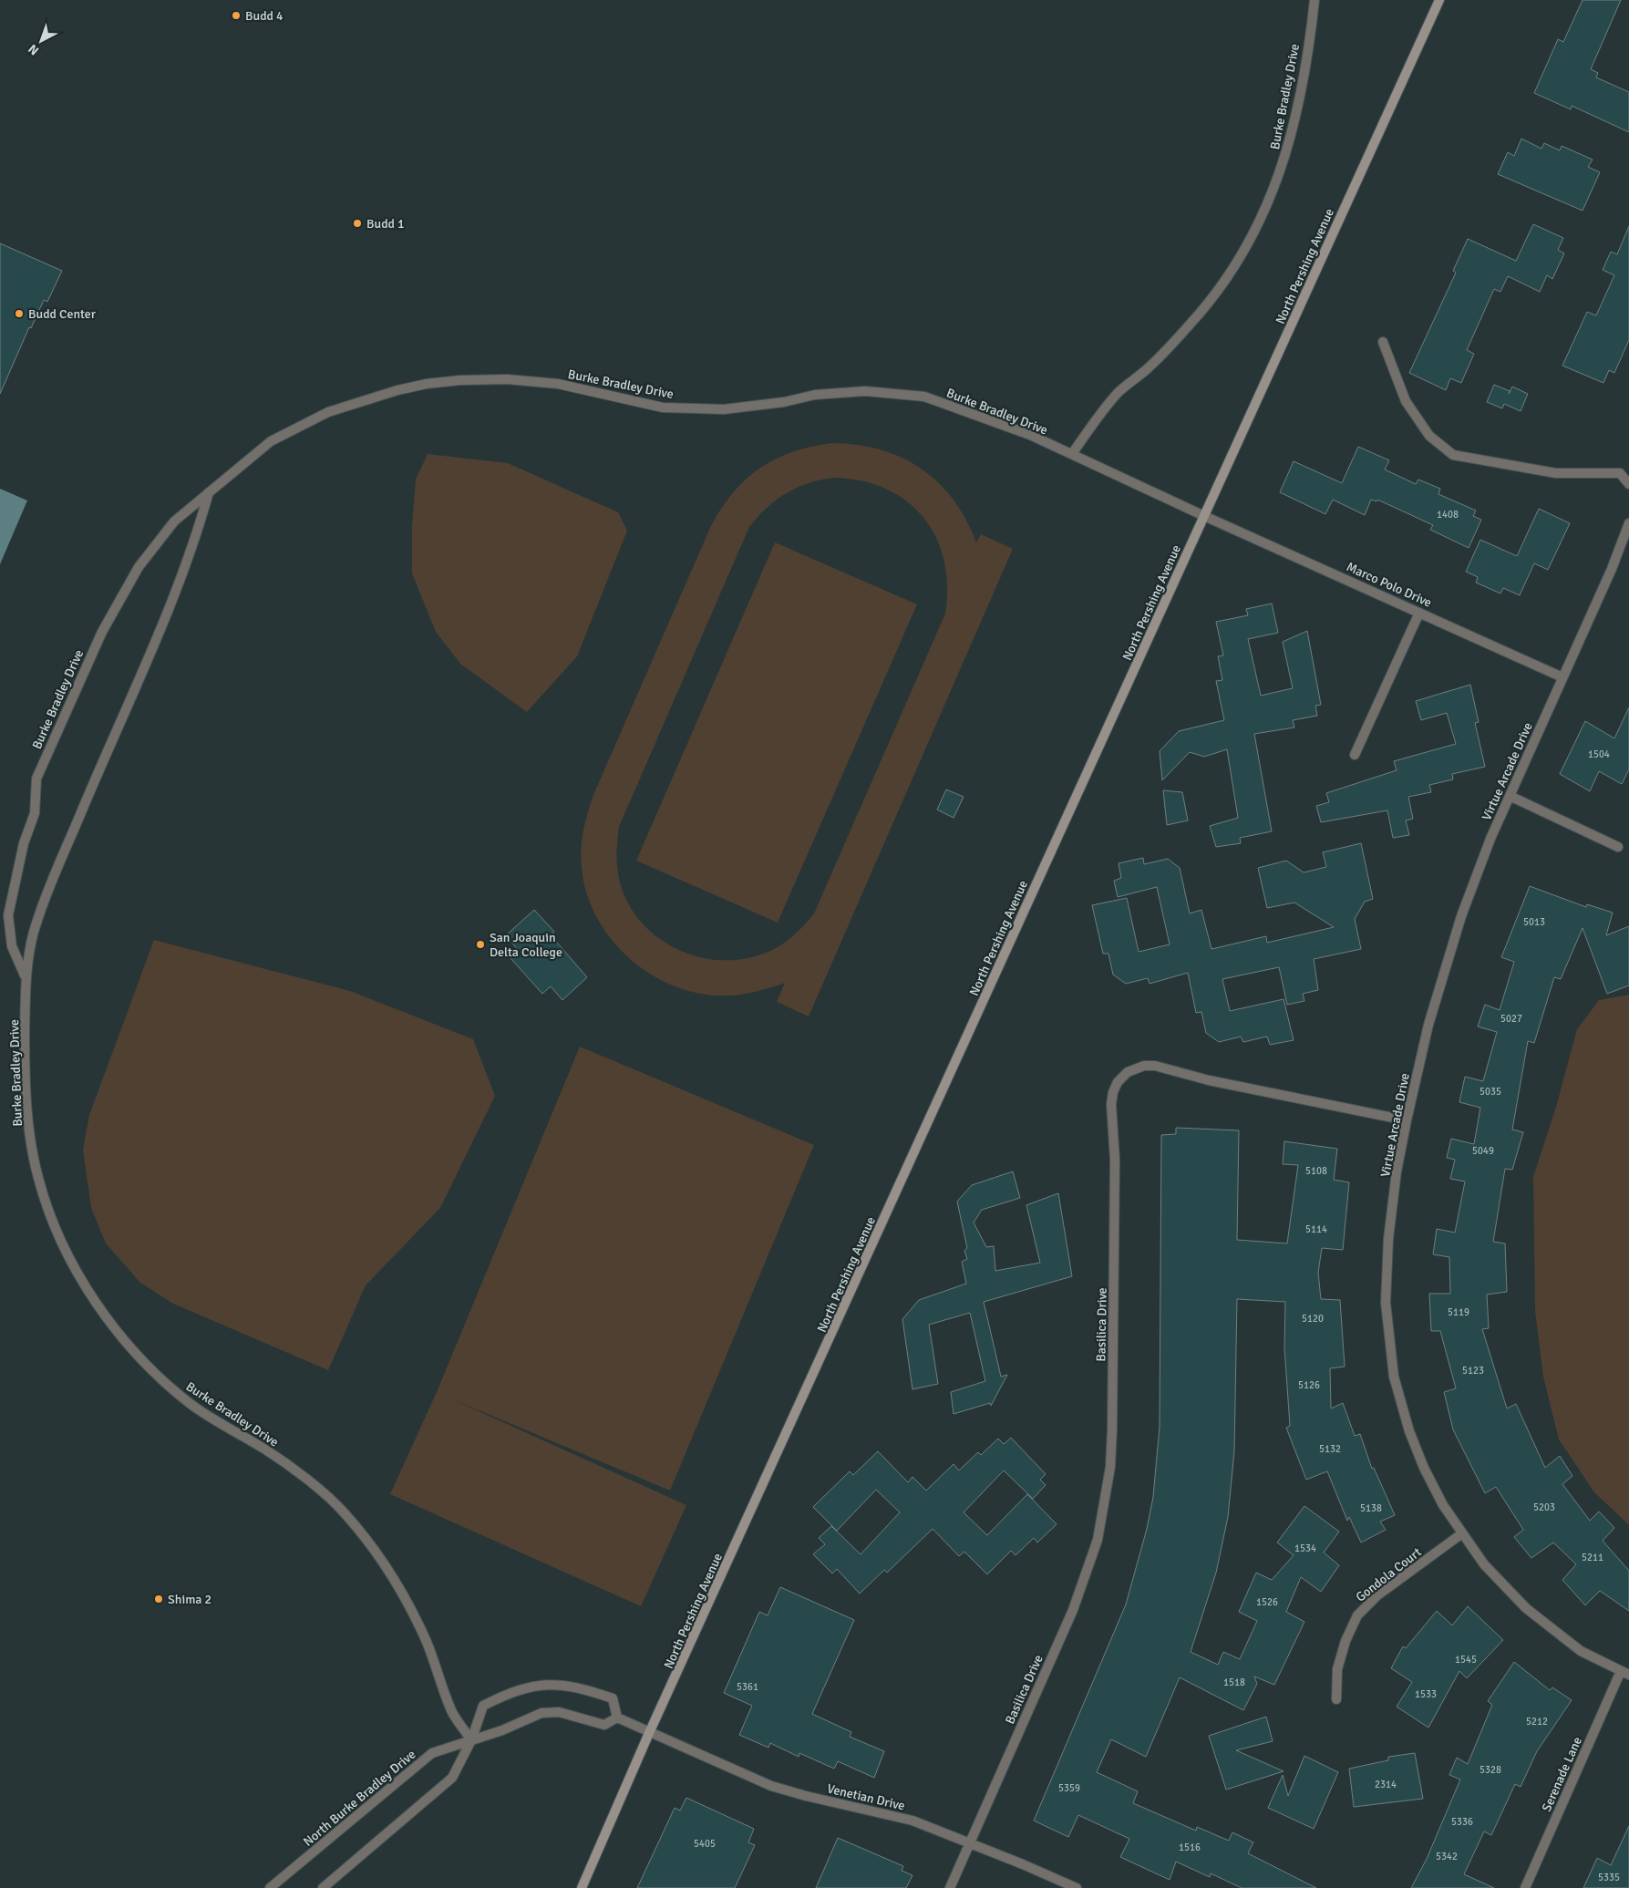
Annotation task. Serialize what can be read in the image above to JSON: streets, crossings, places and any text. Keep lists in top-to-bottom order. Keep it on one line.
{"streets":{"main road":["North Pershing Avenue"],"street":["Burke Bradley Drive","Marco Polo Drive","Virtue Arcade Drive","Basilica Drive","Gondola Court","Serenade Lane","Venetian Drive","North Burke Bradley Drive"]},"crossings":[["Burke Bradley Drive","North Pershing Avenue"],["Burke Bradley Drive","Marco Polo Drive"],["Burke Bradley Drive","North Burke Bradley Drive"],["North Pershing Avenue","Marco Polo Drive"],["North Pershing Avenue","Venetian Drive"],["Marco Polo Drive","Virtue Arcade Drive"],["Virtue Arcade Drive","Basilica Drive"],["Virtue Arcade Drive","Gondola Court"],["Virtue Arcade Drive","Serenade Lane"],["Basilica Drive","Venetian Drive"]],"places":["Budd 4","Budd 1","Budd Center","San Joaquin Delta College","Shima 2"],"house_numbers":["1408","1504","5013","5027","5035","5049","5108","5114","5119","5120","5123","5126","5132","5203","5138","1534","5211","1526","1545","1518","5361","1533","5212","5328","2314","5359","5336","5405","1516","5342","5335"],"north":"bottom left"}
